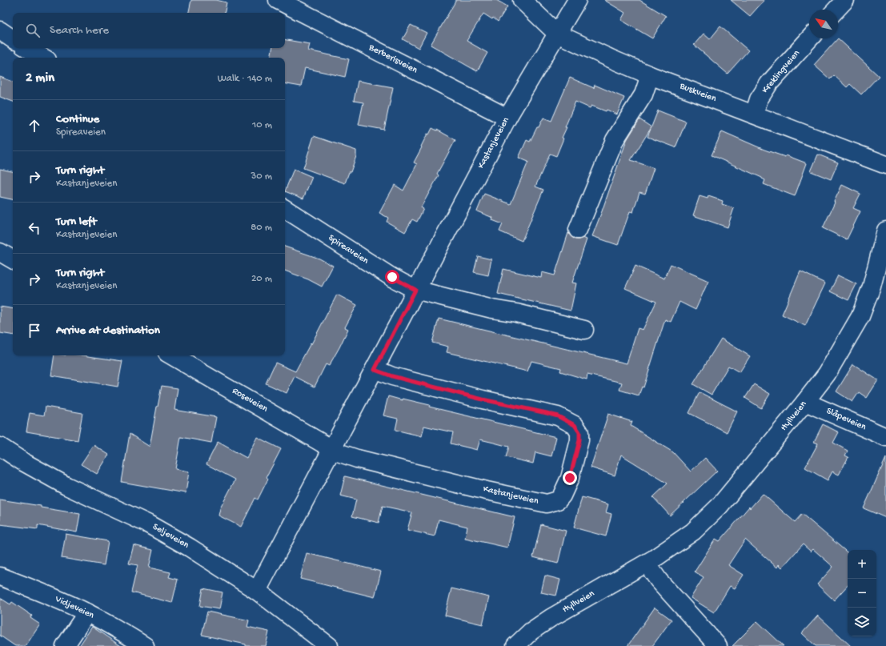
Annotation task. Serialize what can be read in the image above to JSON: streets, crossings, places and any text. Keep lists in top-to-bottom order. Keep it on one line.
{"streets":{"street":["Berberisveien","Kreklingveien","Buskveien","Kastanjeveien","Spireaveien","Roseveien","Hyllveien","Slåpeveien","Seljeveien","Vidjeveien"]},"crossings":[["Berberisveien","Kastanjeveien"],["Kreklingveien","Buskveien"],["Buskveien","Kastanjeveien"],["Kastanjeveien","Spireaveien"],["Kastanjeveien","Roseveien"],["Kastanjeveien","Seljeveien"],["Hyllveien","Slåpeveien"]],"north":"top left","page":{"search":"Search here","heading":["2 min","Walk · 140 m"],"list":[["Continue","Spireaveien","10 m"],["Turn right","Kastanjeveien","30 m"],["Turn left","Kastanjeveien","80 m"],["Turn right","Kastanjeveien","20 m"],"Arrive at destination"],"map_buttons":["+","−"]}}
